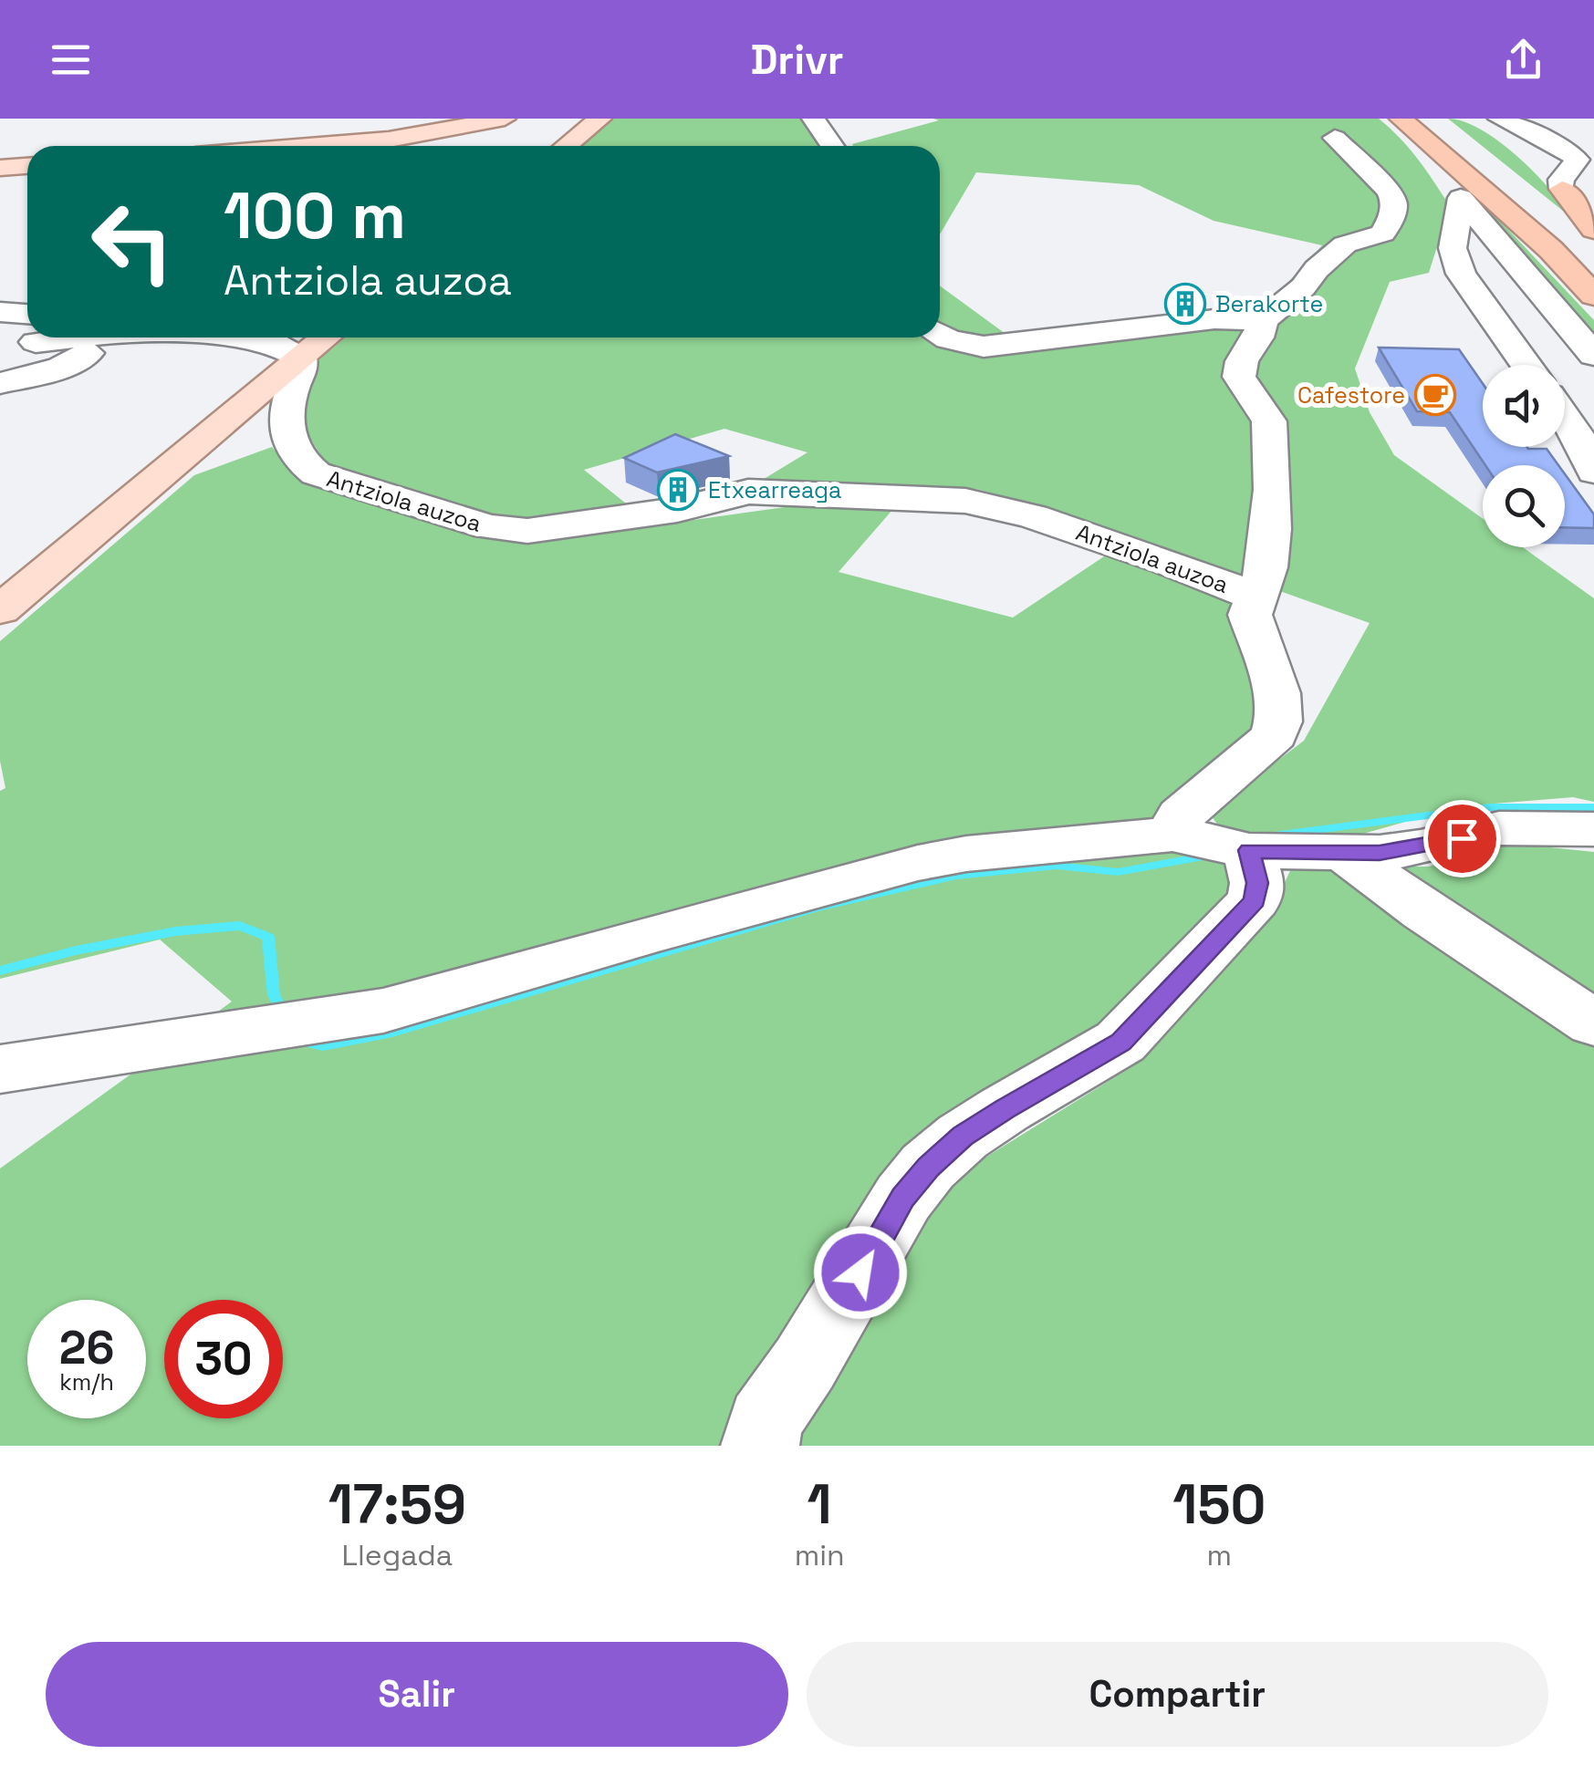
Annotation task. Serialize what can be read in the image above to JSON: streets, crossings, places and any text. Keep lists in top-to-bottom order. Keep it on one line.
{"streets":{"street":["Antziola auzoa"]},"places":{"building":["Berakorte","Etxearreaga"],"cafe":["Cafestore"]},"page":{"header":"Drivr","turn":["100 m","Antziola auzoa"],"speed":"26 km/h","limit":"30","eta":["17:59","Llegada","1","min","150","m"],"buttons":["Salir","Compartir"]}}
